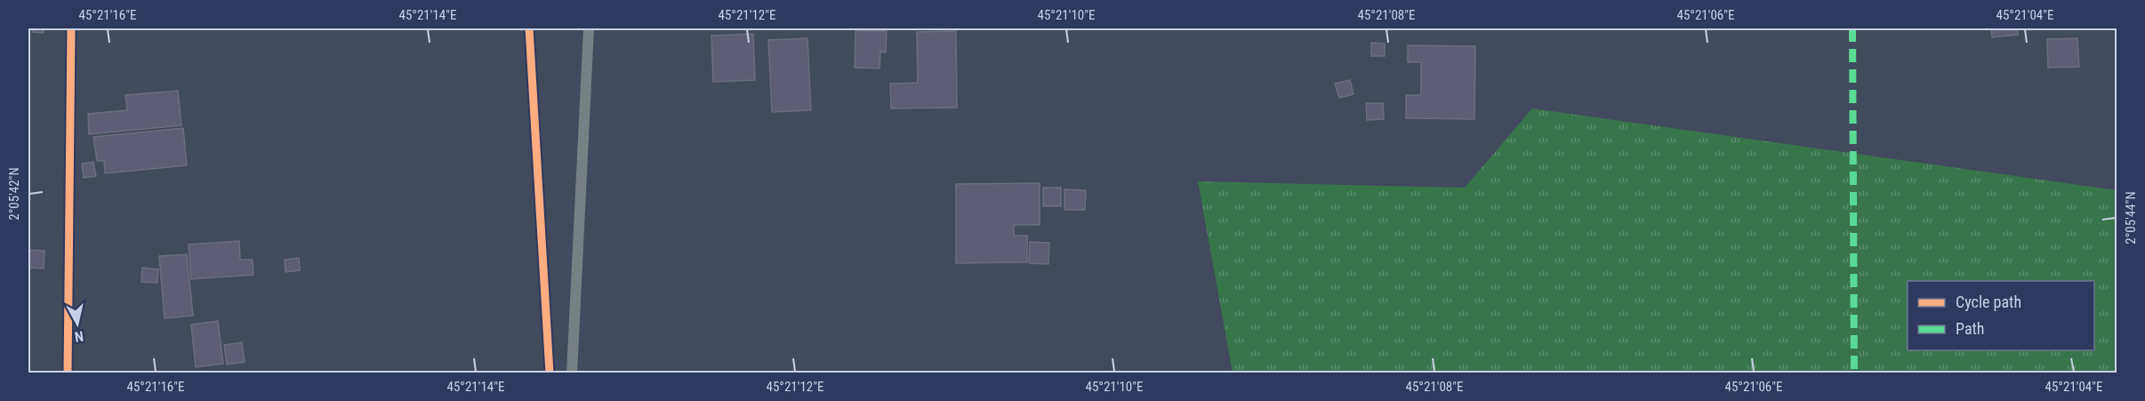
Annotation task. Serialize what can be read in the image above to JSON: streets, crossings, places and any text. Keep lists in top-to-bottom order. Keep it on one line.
{"legend":["Cycle path","Path"],"north":"bottom","coordinates":["45°21'16\"E","45°21'14\"E","45°21'12\"E","45°21'10\"E","45°21'08\"E","45°21'06\"E","45°21'04\"E","2°05'42\"N","2°05'44\"N"]}
